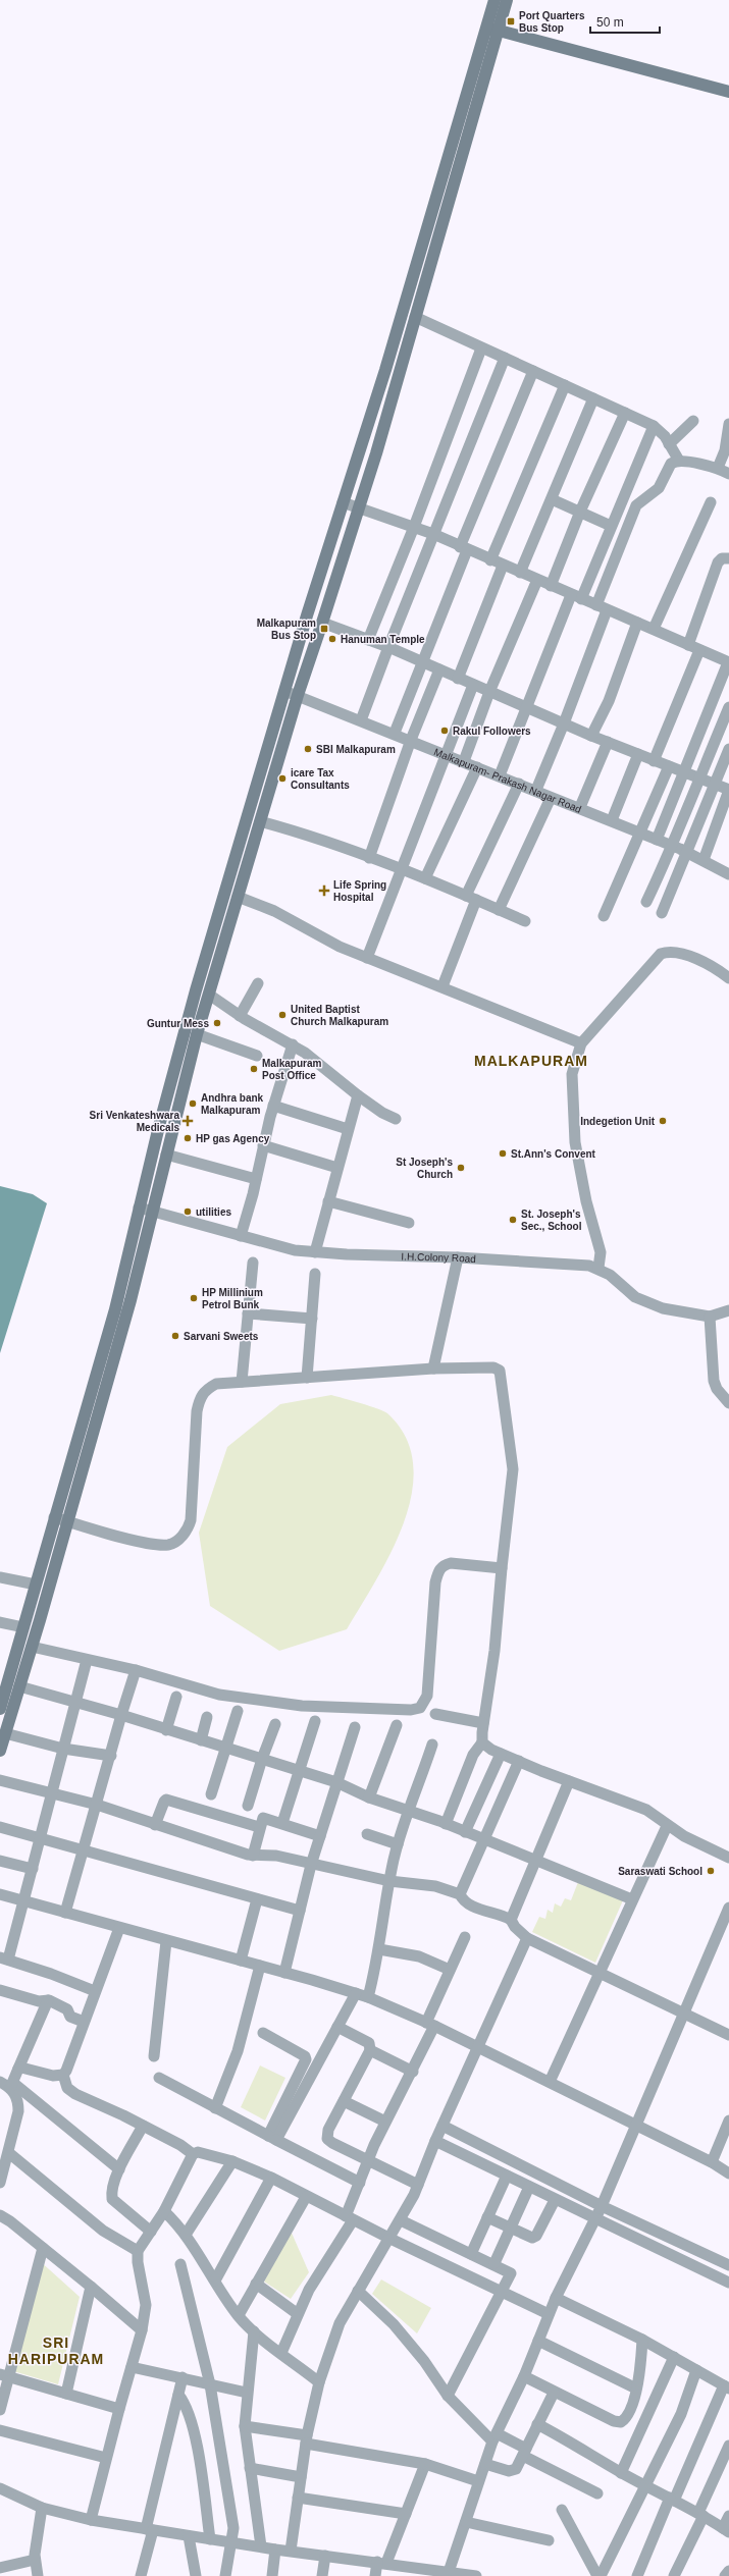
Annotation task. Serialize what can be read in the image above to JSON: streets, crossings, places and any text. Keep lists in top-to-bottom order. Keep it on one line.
{"streets":{"street":["Malkapuram- Prakash Nagar Road","I.H.Colony Road"]},"districts":["MALKAPURAM","SRI HARIPURAM"],"places":{"transit":["Port Quarters Bus Stop","Malkapuram Bus Stop"],"other":["Hanuman Temple","Rakul Followers","SBI Malkapuram","icare Tax Consultants","United Baptist Church Malkapuram","Guntur Mess","Malkapuram Post Office","Andhra bank Malkapuram","Indegetion Unit","HP gas Agency","St.Ann's Convent","St Joseph's Church","utilities","St. Joseph's Sec., School","HP Millinium Petrol Bunk","Sarvani Sweets","Saraswati School"],"health":["Life Spring Hospital","Sri Venkateshwara Medicals"]},"scale_bar":"50 m"}
